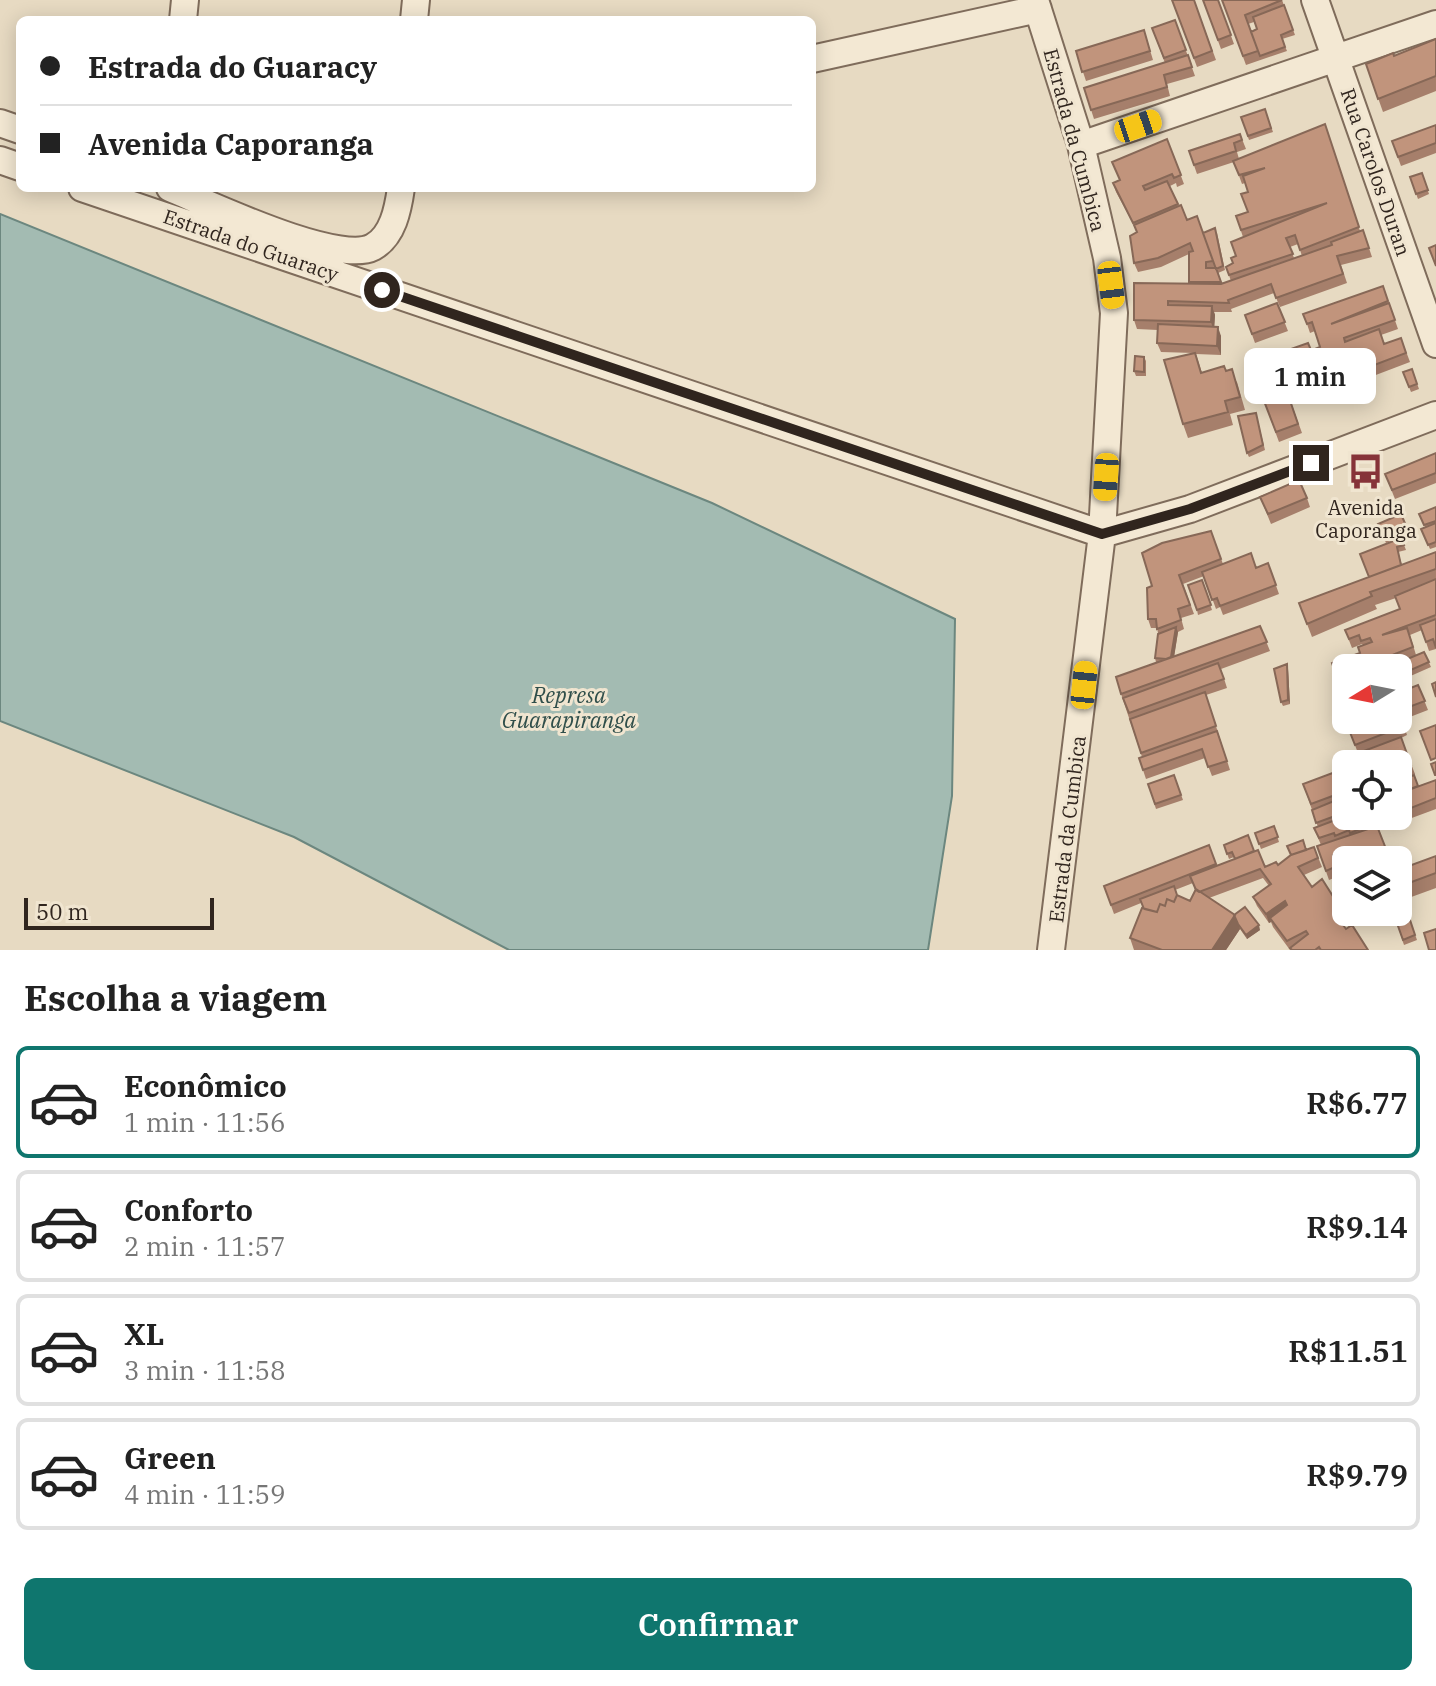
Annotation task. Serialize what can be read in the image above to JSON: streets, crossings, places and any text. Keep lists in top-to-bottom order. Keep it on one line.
{"streets":{"street":["Estrada da Cumbica","Rua Carolos Duran","Estrada do Guaracy"]},"crossings":[["Estrada da Cumbica","Estrada do Guaracy"]],"water":["Represa Guarapiranga"],"places":{"bus stop":["Avenida Caporanga"]},"scale_bar":"50 m","north":"left","page":{"banner":["Estrada do Guaracy","Avenida Caporanga"],"bubble":"1 min","scale":"50 m","heading":"Escolha a viagem","list":[{"name":"Econômico","note":"1 min · 11:56","value":"R$6.77"},{"name":"Conforto","note":"2 min · 11:57","value":"R$9.14"},{"name":"XL","note":"3 min · 11:58","value":"R$11.51"},{"name":"Green","note":"4 min · 11:59","value":"R$9.79"}],"buttons":"Confirmar"}}
